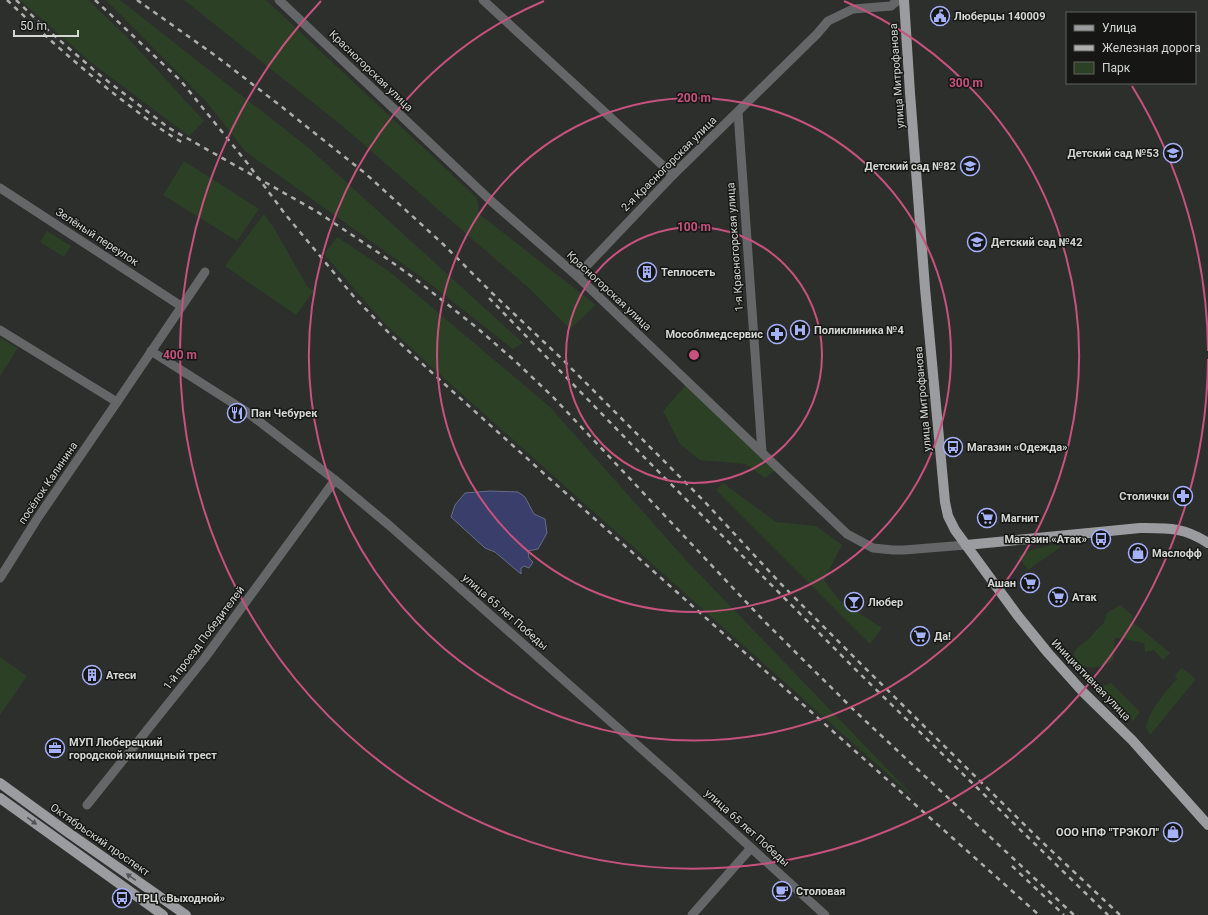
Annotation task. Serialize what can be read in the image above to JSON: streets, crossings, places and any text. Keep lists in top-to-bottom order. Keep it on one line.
{"streets":{"main road":["улица Митрофанова","Инициативная улица","Октябрьский проспект"],"street":["Красногорская улица","2-я Красногорская улица","Зелёный переулок","1-я Красногорская улица","посёлок Калинина","улица 65 лет Победы","1-й проезд Победителей"]},"crossings":[["Красногорская улица","улица Митрофанова"],["Красногорская улица","2-я Красногорская улица"],["Красногорская улица","1-я Красногорская улица"],["Красногорская улица","Инициативная улица"],["улица Митрофанова","Инициативная улица"],["2-я Красногорская улица","1-я Красногорская улица"],["Зелёный переулок","посёлок Калинина"],["посёлок Калинина","улица 65 лет Победы"],["улица 65 лет Победы","1-й проезд Победителей"]],"places":{"public building":["Люберцы 140009"],"school or university":["Детский сад №53","Детский сад №82","Детский сад №42"],"building":["Теплосеть","Атеси"],"hospital":["Поликлиника №4"],"pharmacy":["Мособлмедсервис","Столички"],"restaurant":["Пан Чебурек"],"bus stop":["Магазин «Одежда»","Магазин «Атак»","ТРЦ «Выходной»"],"supermarket":["Магнит","Ашан","Атак","Да!"],"shop":["Маслофф","ООО НПФ \"ТРЭКОЛ\""],"bar":["Любер"],"office":["МУП Люберецкий городской жилищный трест"],"cafe":["Столовая"]},"legend":["Улица","Железная дорога","Парк"],"scale_bar":"50 m","rings":["300 m","200 m","100 m","400 m"]}
